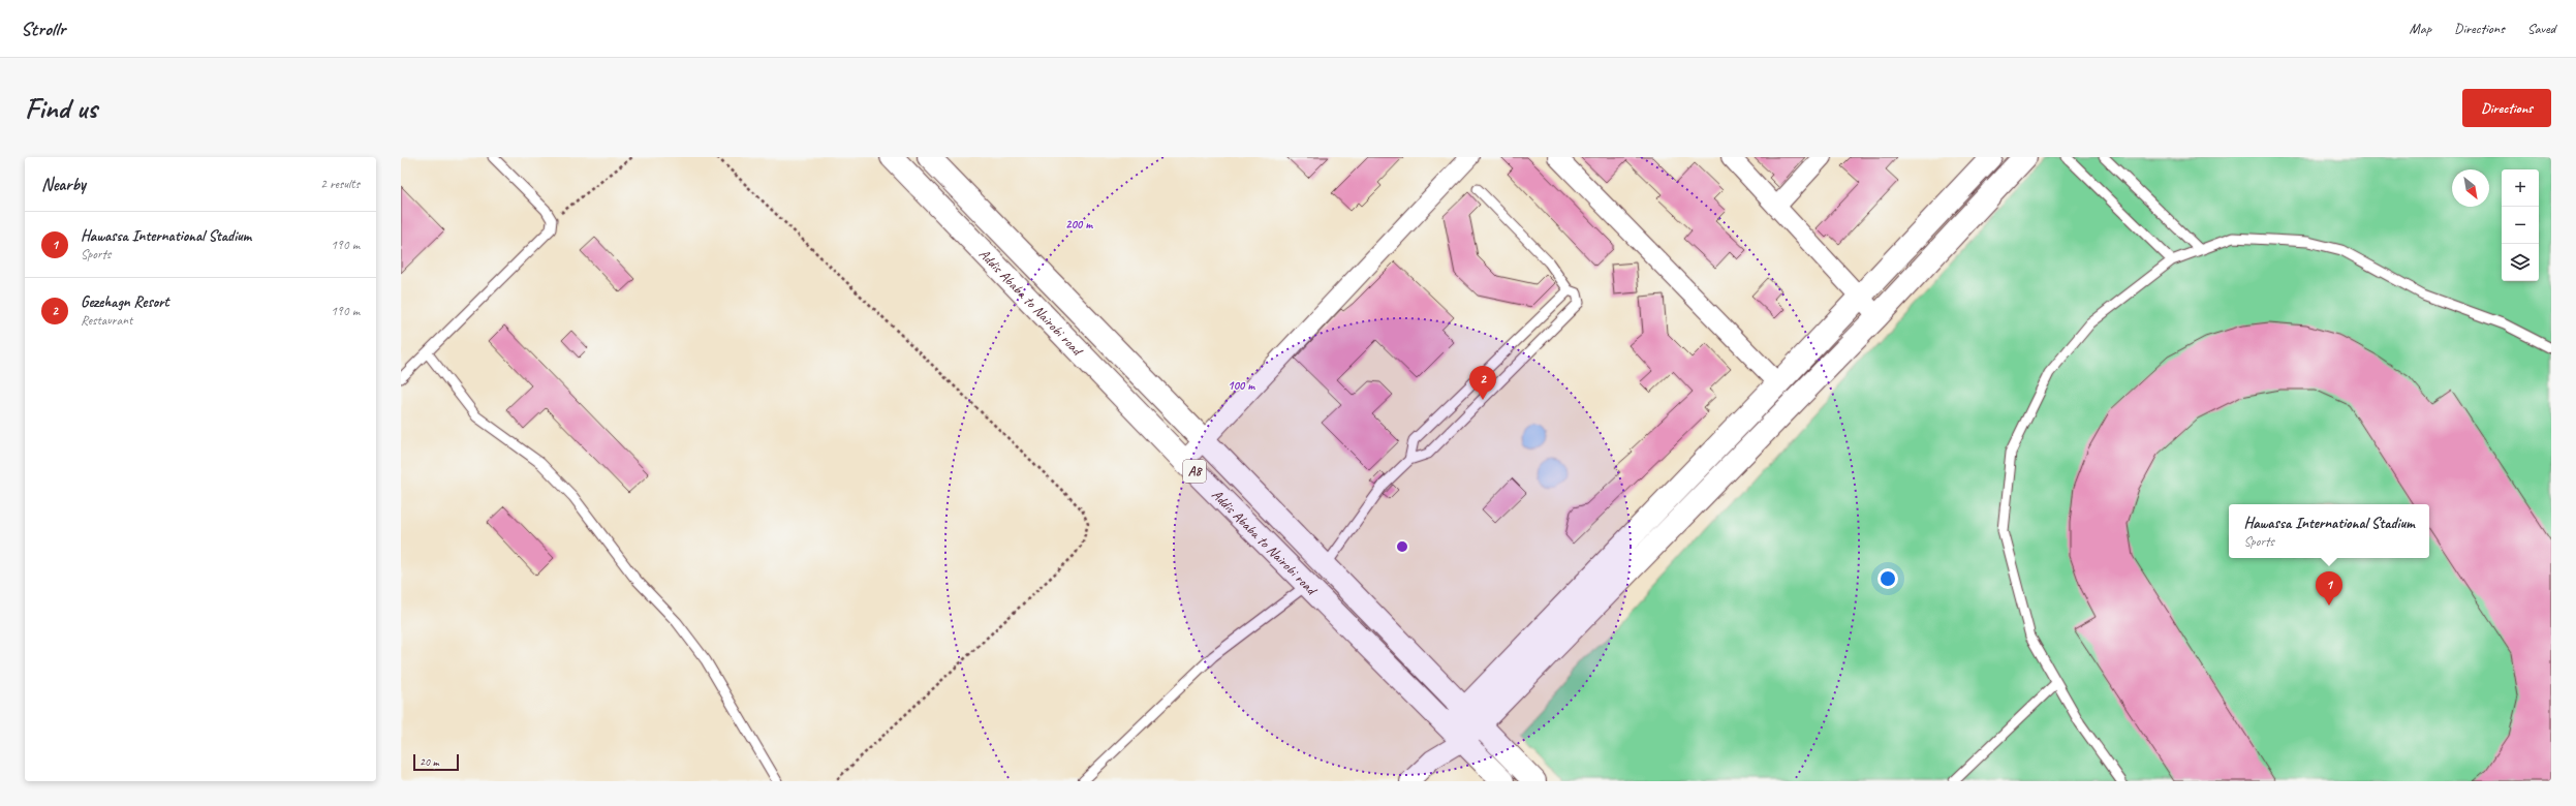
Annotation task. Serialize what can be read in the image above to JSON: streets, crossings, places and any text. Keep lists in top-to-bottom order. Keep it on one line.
{"streets":{"main road":["Addis Ababa to Nairobi road","A8"]},"scale_bar":"20 m","north":"bottom right","page":{"header":"Strollr","nav":["Map","Directions","Saved"],"buttons":"Directions","title":"Find us","heading":["Nearby","2 results"],"map_buttons":["+","−"],"list":[{"mark":"1","name":"Hawassa International Stadium","note":"Sports","value":"190 m"},{"mark":"2","name":"Gezehagn Resort","note":"Restaurant","value":"190 m"}],"pins":["2","1"],"popup":["Hawassa International Stadium","Sports"],"scale":"20 m"},"rings":["200 m","100 m"]}
